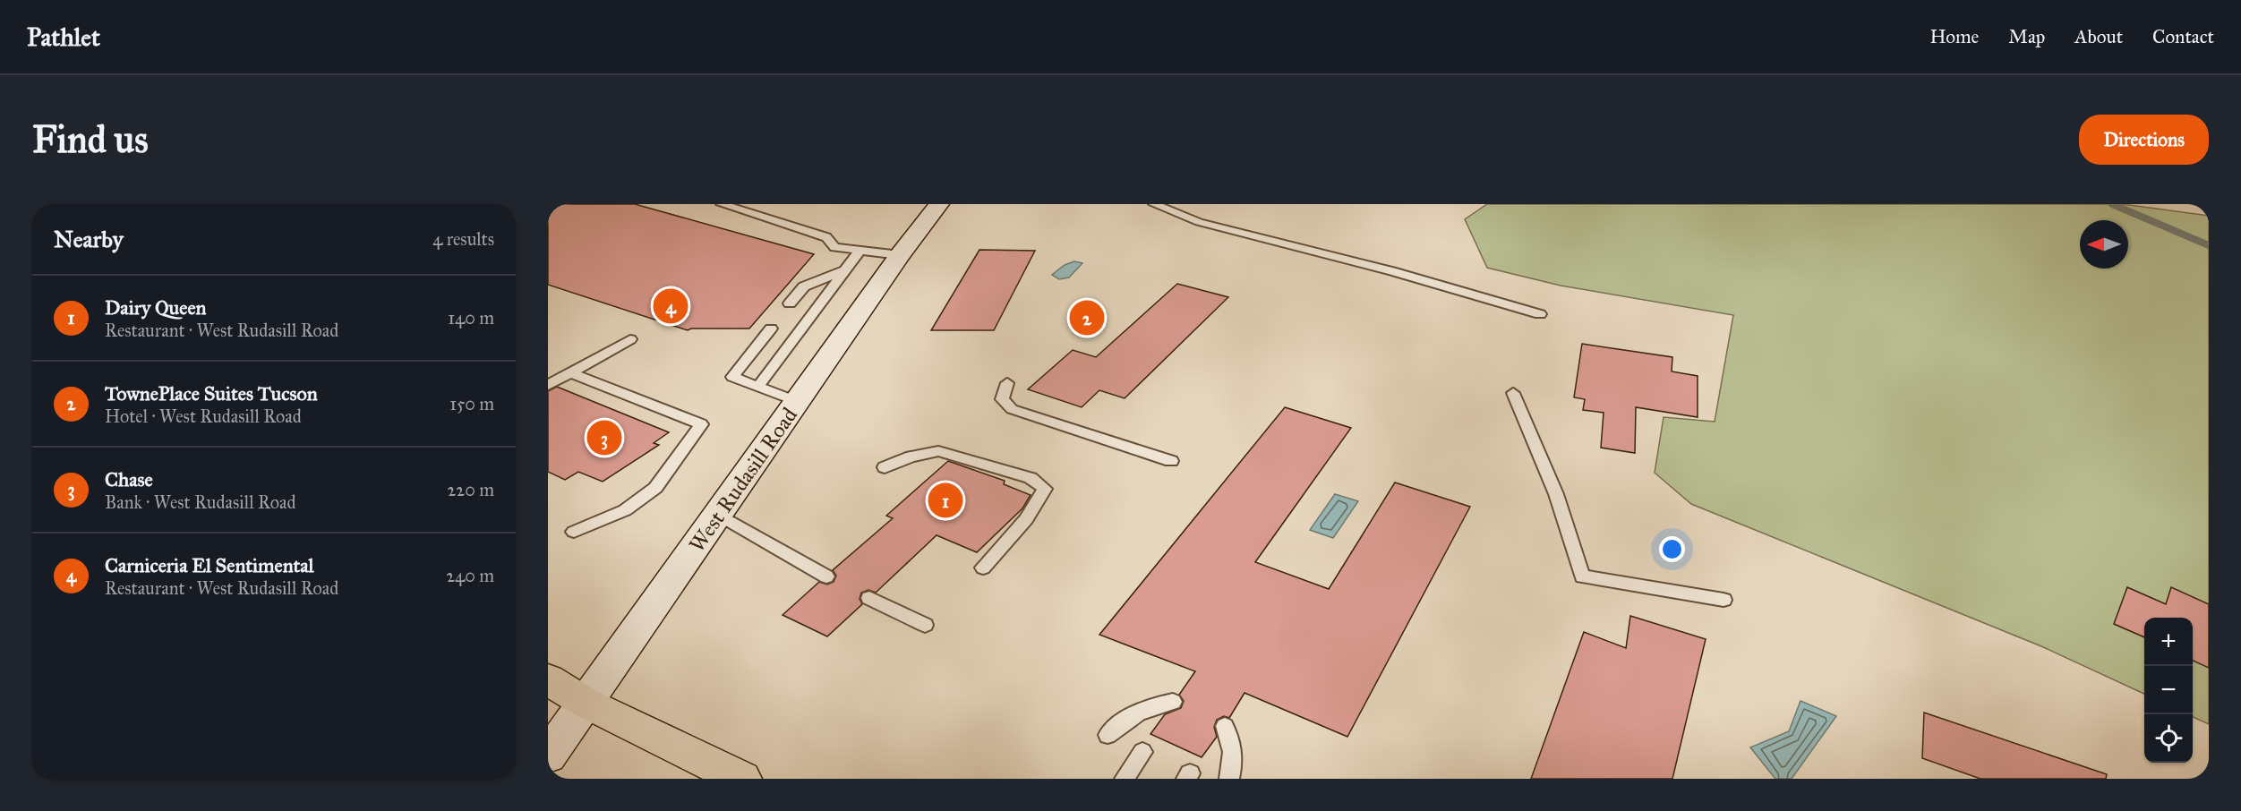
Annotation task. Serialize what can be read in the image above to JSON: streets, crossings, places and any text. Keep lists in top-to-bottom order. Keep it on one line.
{"streets":{"street":["West Rudasill Road"]},"north":"left","page":{"header":"Pathlet","nav":["Home","Map","About","Contact"],"buttons":"Directions","title":"Find us","heading":["Nearby","4 results"],"list":[{"mark":"1","name":"Dairy Queen","note":"Restaurant · West Rudasill Road","value":"140 m"},{"mark":"2","name":"TownePlace Suites Tucson","note":"Hotel · West Rudasill Road","value":"150 m"},{"mark":"3","name":"Chase","note":"Bank · West Rudasill Road","value":"220 m"},{"mark":"4","name":"Carniceria El Sentimental","note":"Restaurant · West Rudasill Road","value":"240 m"}],"pins":["4","2","3","1"],"map_buttons":["+","−"]}}
